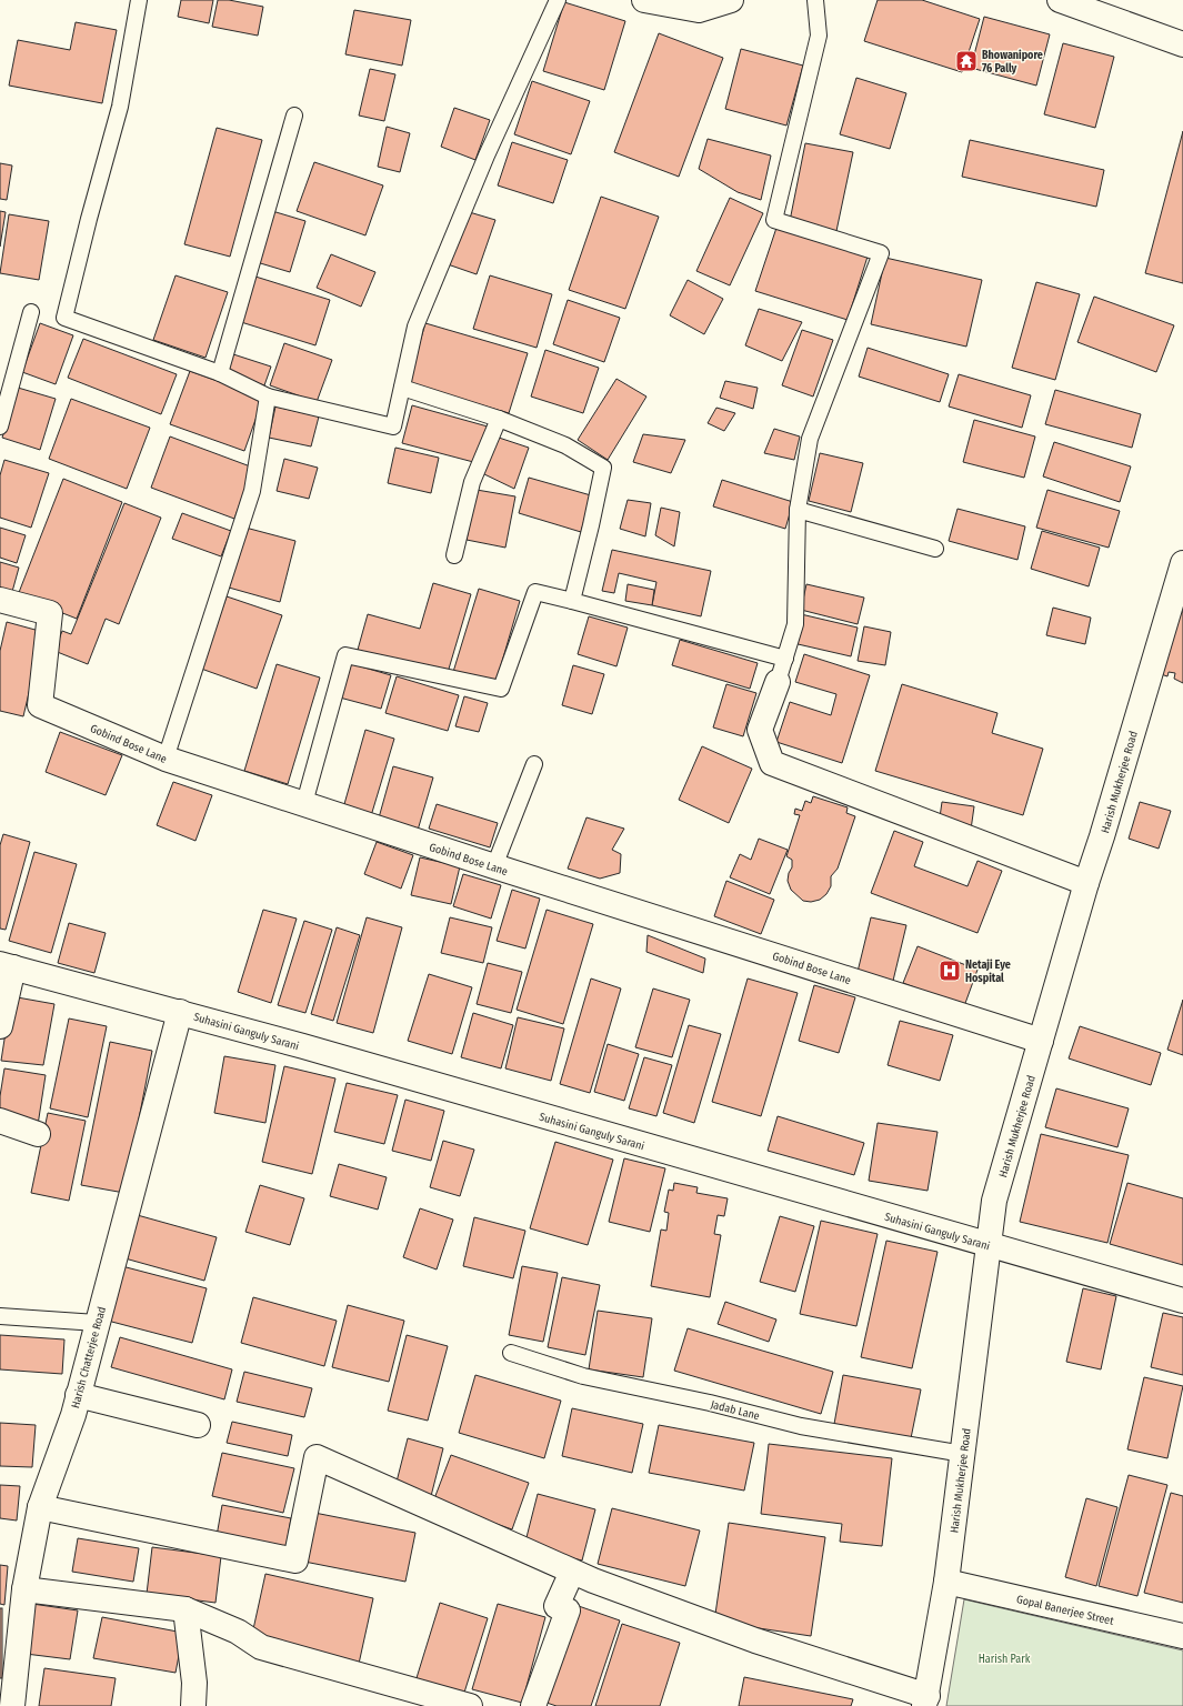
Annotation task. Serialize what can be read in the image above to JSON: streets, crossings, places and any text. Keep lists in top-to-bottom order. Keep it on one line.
{"streets":{"street":["Gobind Bose Lane","Harish Mukherjee Road","Suhasini Ganguly Sarani","Harish Chatterjee Road","Gopal Banerjee Street"],"lane":["Jadab Lane"]},"crossings":[["Gobind Bose Lane","Harish Mukherjee Road"],["Harish Mukherjee Road","Suhasini Ganguly Sarani"],["Harish Mukherjee Road","Jadab Lane"],["Harish Mukherjee Road","Gopal Banerjee Street"],["Suhasini Ganguly Sarani","Harish Chatterjee Road"]],"parks":["Harish Park"],"places":{"temple":["Bhowanipore 76 Pally"],"hospital":["Netaji Eye Hospital"]}}
